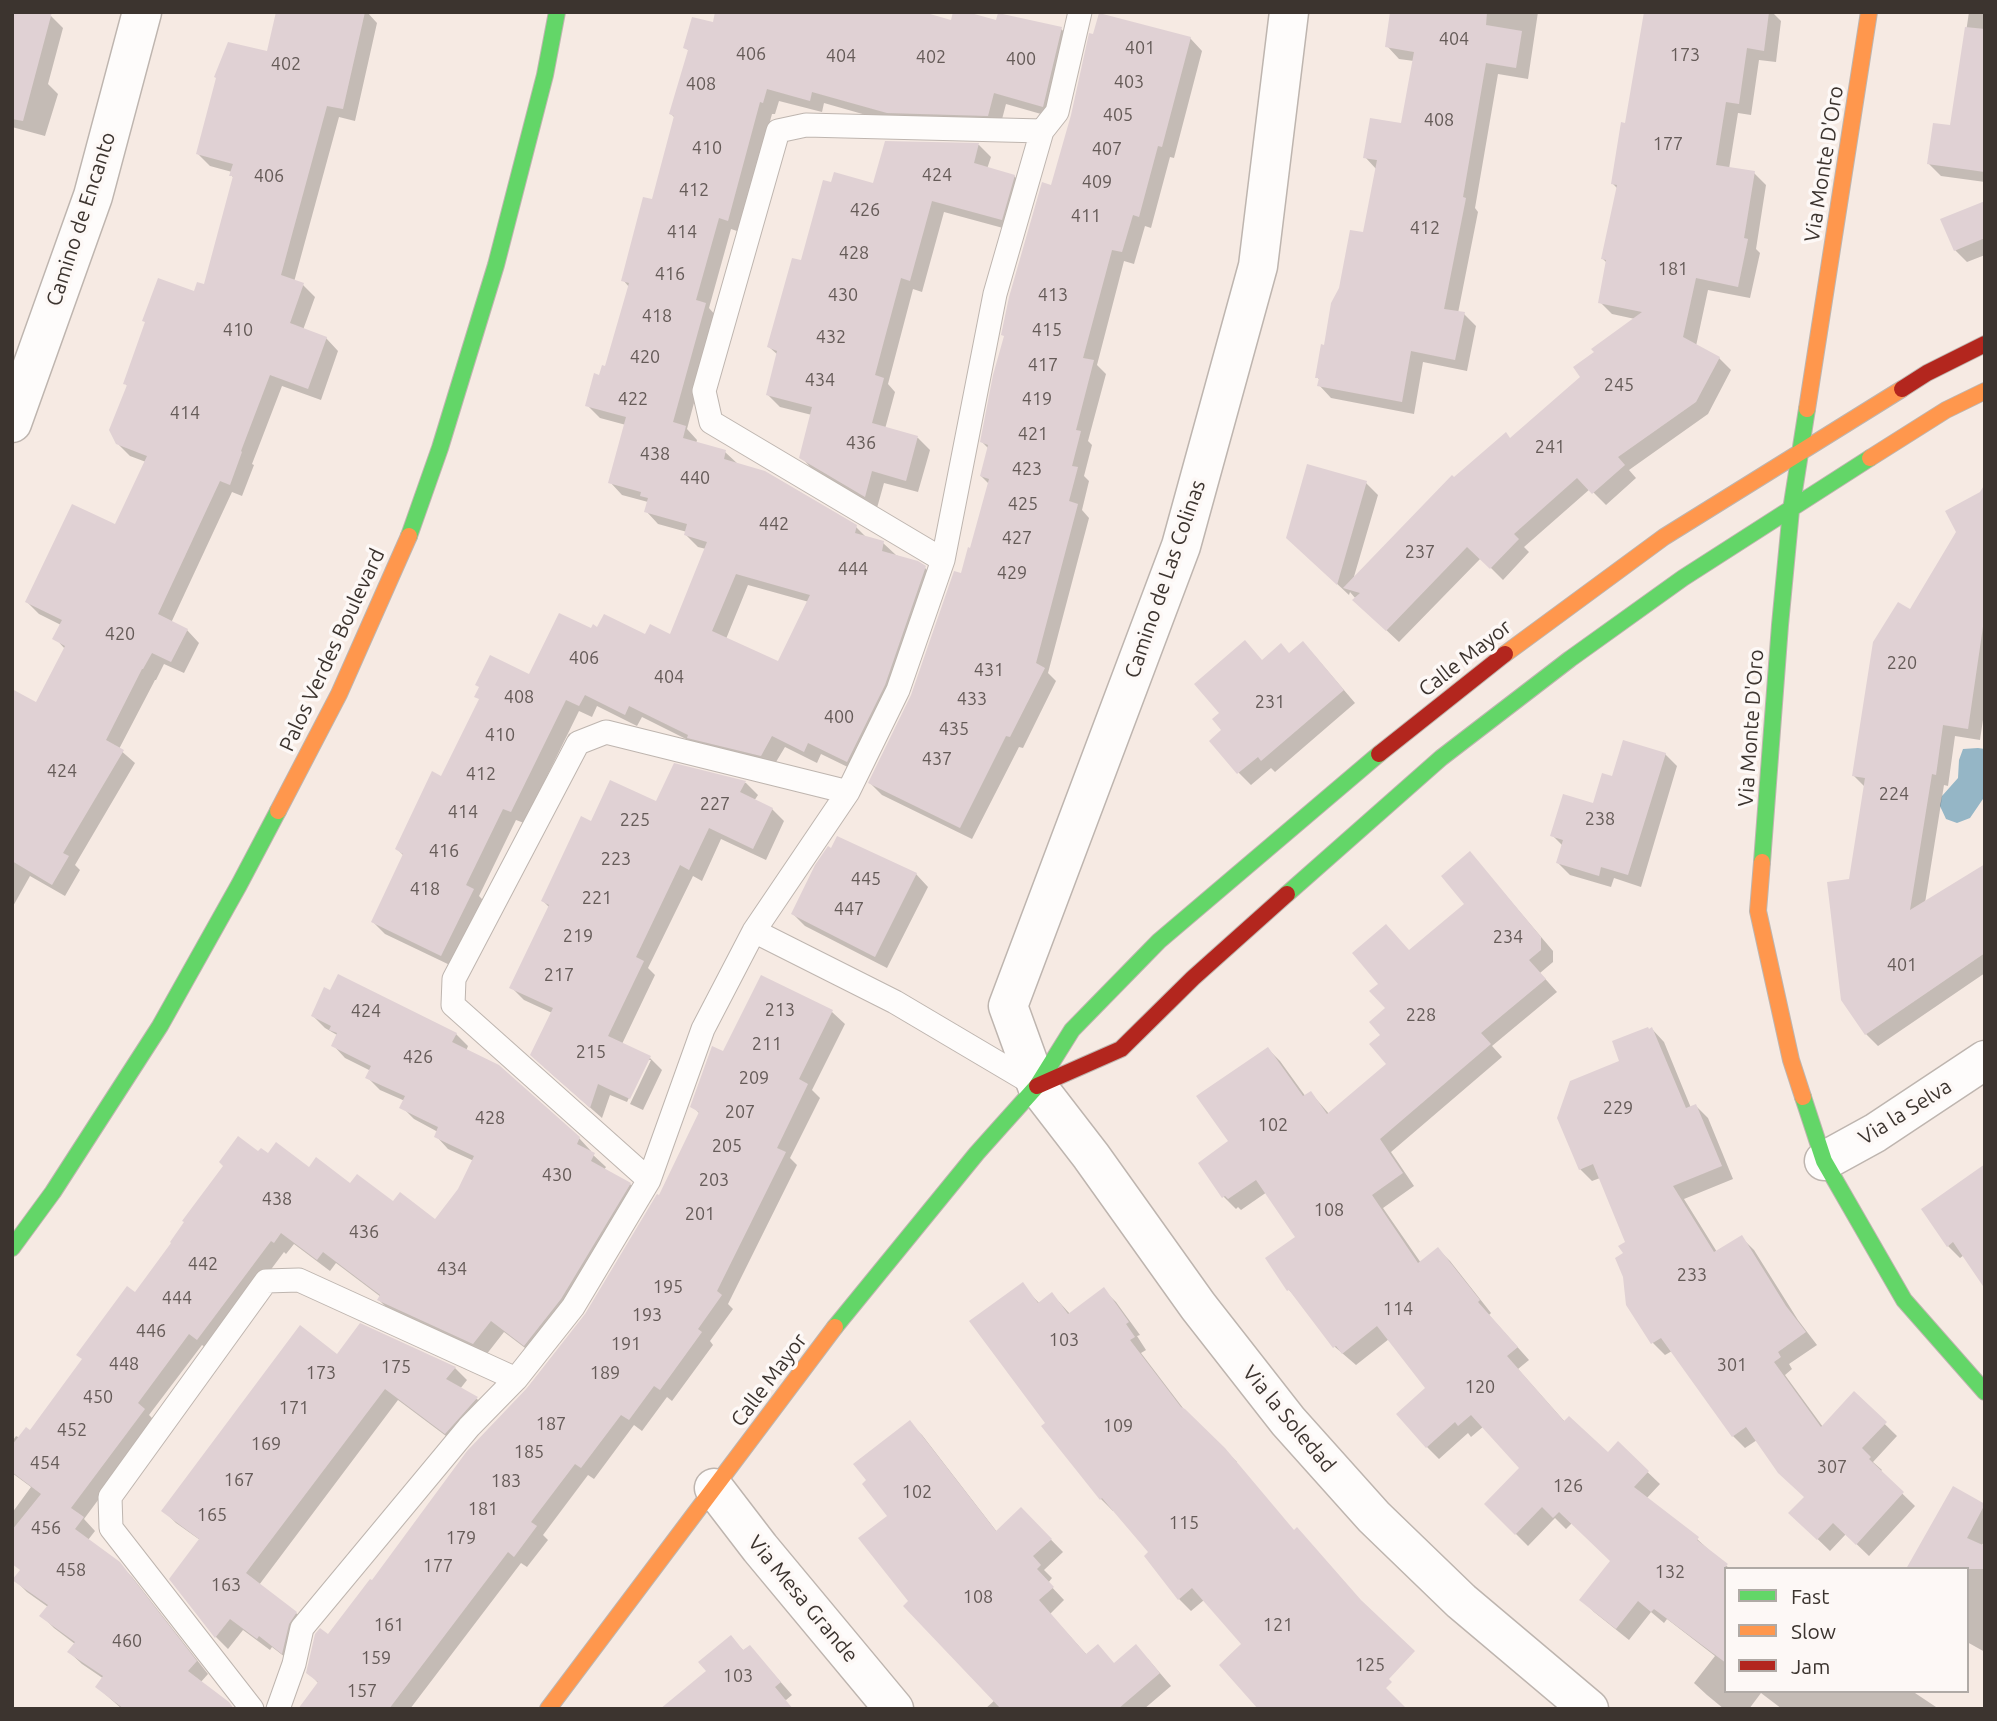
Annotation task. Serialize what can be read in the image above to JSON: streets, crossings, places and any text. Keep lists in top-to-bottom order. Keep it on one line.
{"streets":{"street":["Via Monte D'Oro","Camino de Encanto","Camino de Las Colinas","Palos Verdes Boulevard","Calle Mayor","Via la Selva","Via la Soledad","Via Mesa Grande"]},"crossings":[["Via Monte D'Oro","Calle Mayor"],["Via Monte D'Oro","Via la Selva"],["Camino de Las Colinas","Calle Mayor"],["Camino de Las Colinas","Via la Soledad"],["Calle Mayor","Via la Soledad"],["Calle Mayor","Via Mesa Grande"]],"house_numbers":["404","401","406","173","404","402","400","402","403","408","405","408","177","410","407","424","406","409","412","426","411","412","414","428","181","416","430","413","418","410","415","432","420","417","434","245","422","419","414","421","436","241","438","423","440","425","442","427","237","444","429","420","406","220","431","404","408","433","231","400","435","410","437","424","412","224","227","414","238","225","416","223","445","418","221","447","219","234","401","217","213","424","228","211","215","426","209","229","207","428","102","205","430","203","438","108","201","436","442","434","233","195","444","114","193","446","103","191","448","301","175","173","189","120","450","171","187","109","452","169","185","454","307","167","183","126","102","181","165","115","456","179","177","458","132","163","108","161","121","460","159","125","103","157"],"legend":["Fast","Slow","Jam"]}
